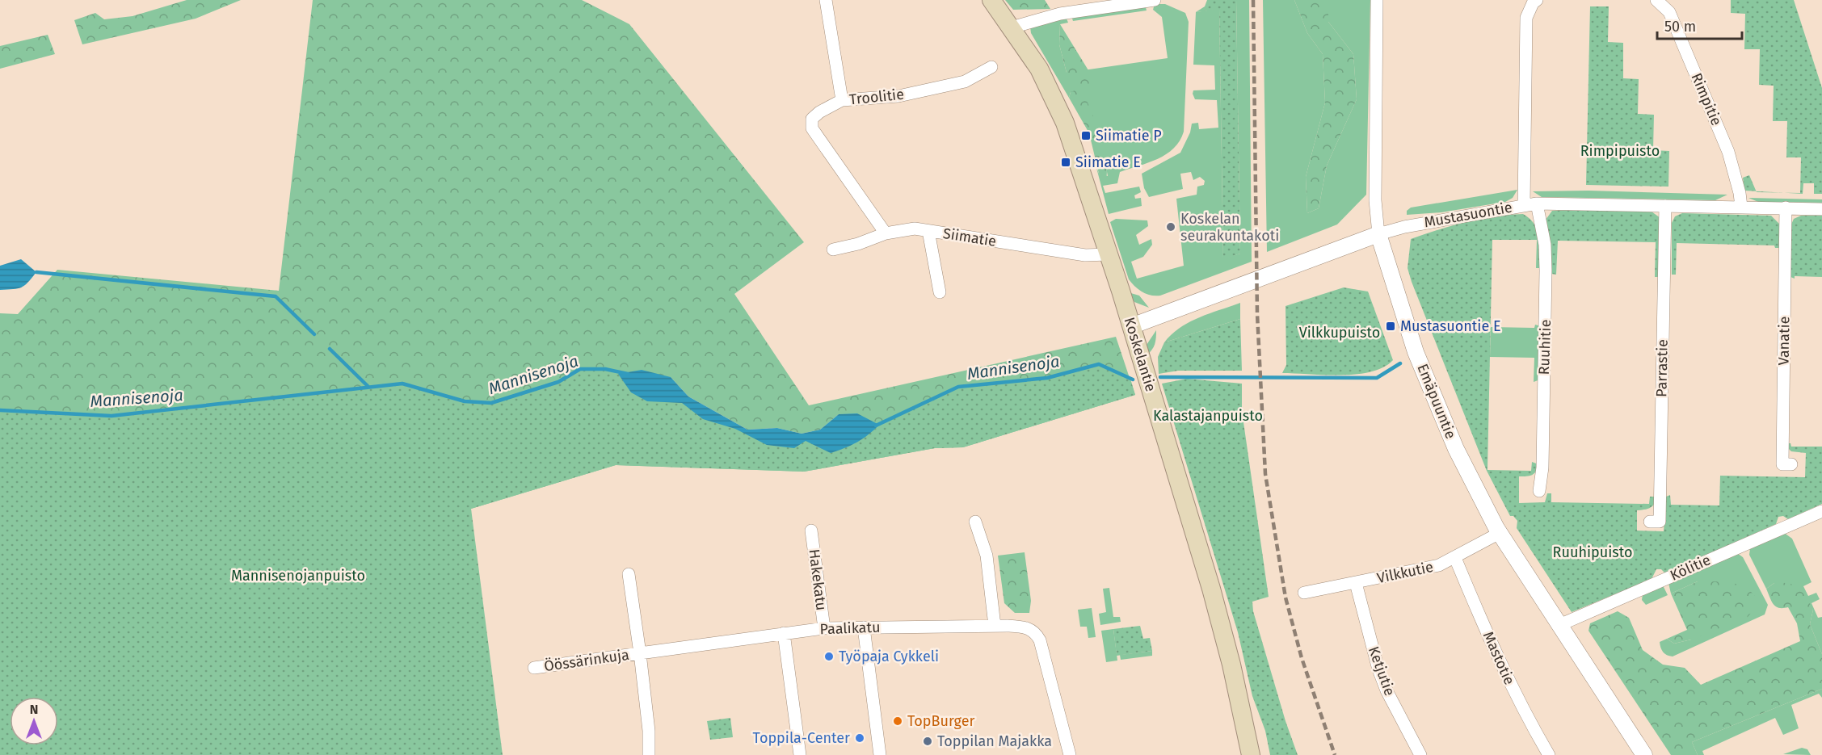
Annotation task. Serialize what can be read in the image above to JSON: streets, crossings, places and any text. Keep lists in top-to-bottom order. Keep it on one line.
{"streets":{"main road":["Koskelantie"],"street":["Troolitie","Rimpitie","Mustasuontie","Siimatie","Vanatie","Ruuhitie","Parrastie","Emäpuuntie","Kölitie","Vilkkutie","Hakekatu","Paalikatu","Mastotie","Öössärinkuja","Ketjutie"]},"crossings":[["Troolitie","Siimatie"],["Rimpitie","Mustasuontie"],["Mustasuontie","Vanatie"],["Mustasuontie","Ruuhitie"],["Mustasuontie","Koskelantie"],["Mustasuontie","Parrastie"],["Mustasuontie","Emäpuuntie"],["Siimatie","Koskelantie"],["Emäpuuntie","Kölitie"],["Emäpuuntie","Vilkkutie"],["Vilkkutie","Mastotie"],["Vilkkutie","Ketjutie"],["Hakekatu","Paalikatu"],["Paalikatu","Öössärinkuja"]],"water":["Mannisenoja"],"parks":["Rimpipuisto","Vilkkupuisto","Kalastajanpuisto","Ruuhipuisto","Mannisenojanpuisto"],"places":{"transit":["Siimatie P","Siimatie E","Mustasuontie E"],"other":["Koskelan seurakuntakoti","Työpaja Cykkeli","TopBurger","Toppila-Center","Toppilan Majakka"]},"scale_bar":"50 m","north":"top"}
